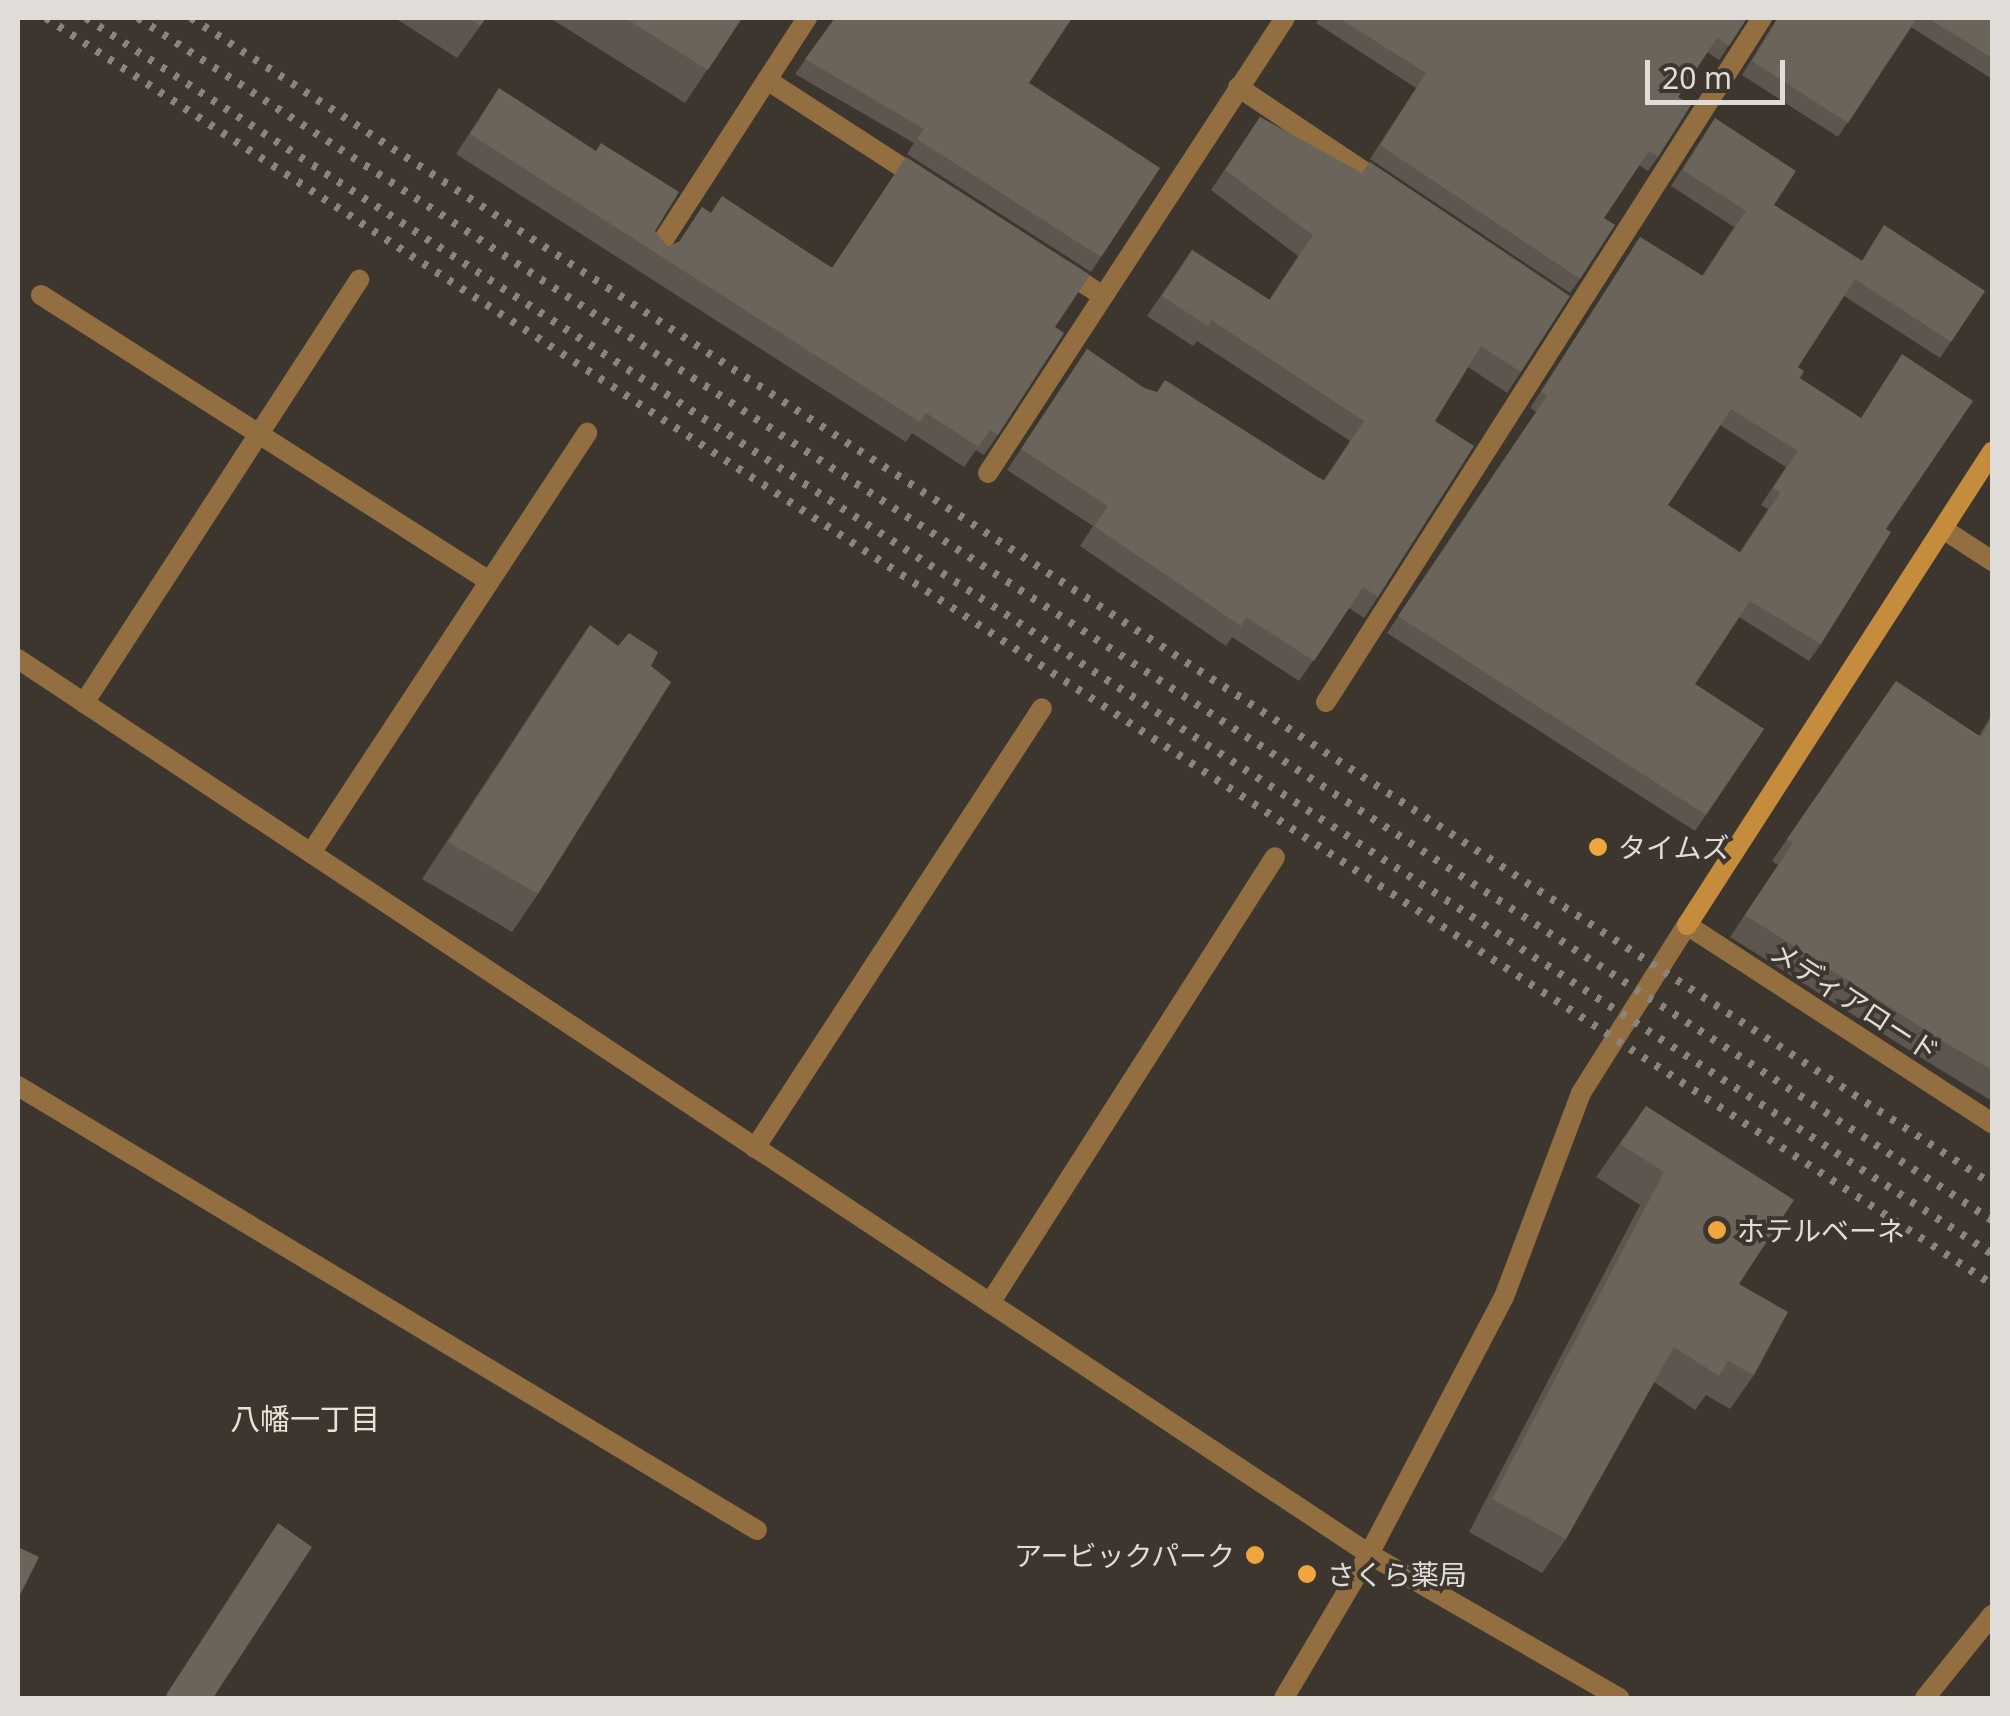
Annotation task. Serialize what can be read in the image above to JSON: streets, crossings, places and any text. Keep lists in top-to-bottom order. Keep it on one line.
{"streets":{"street":["メディアロード"]},"districts":["八幡一丁目"],"places":["タイムズ","ホテルベーネ","アービックパーク","さくら薬局"],"scale_bar":"20 m"}
